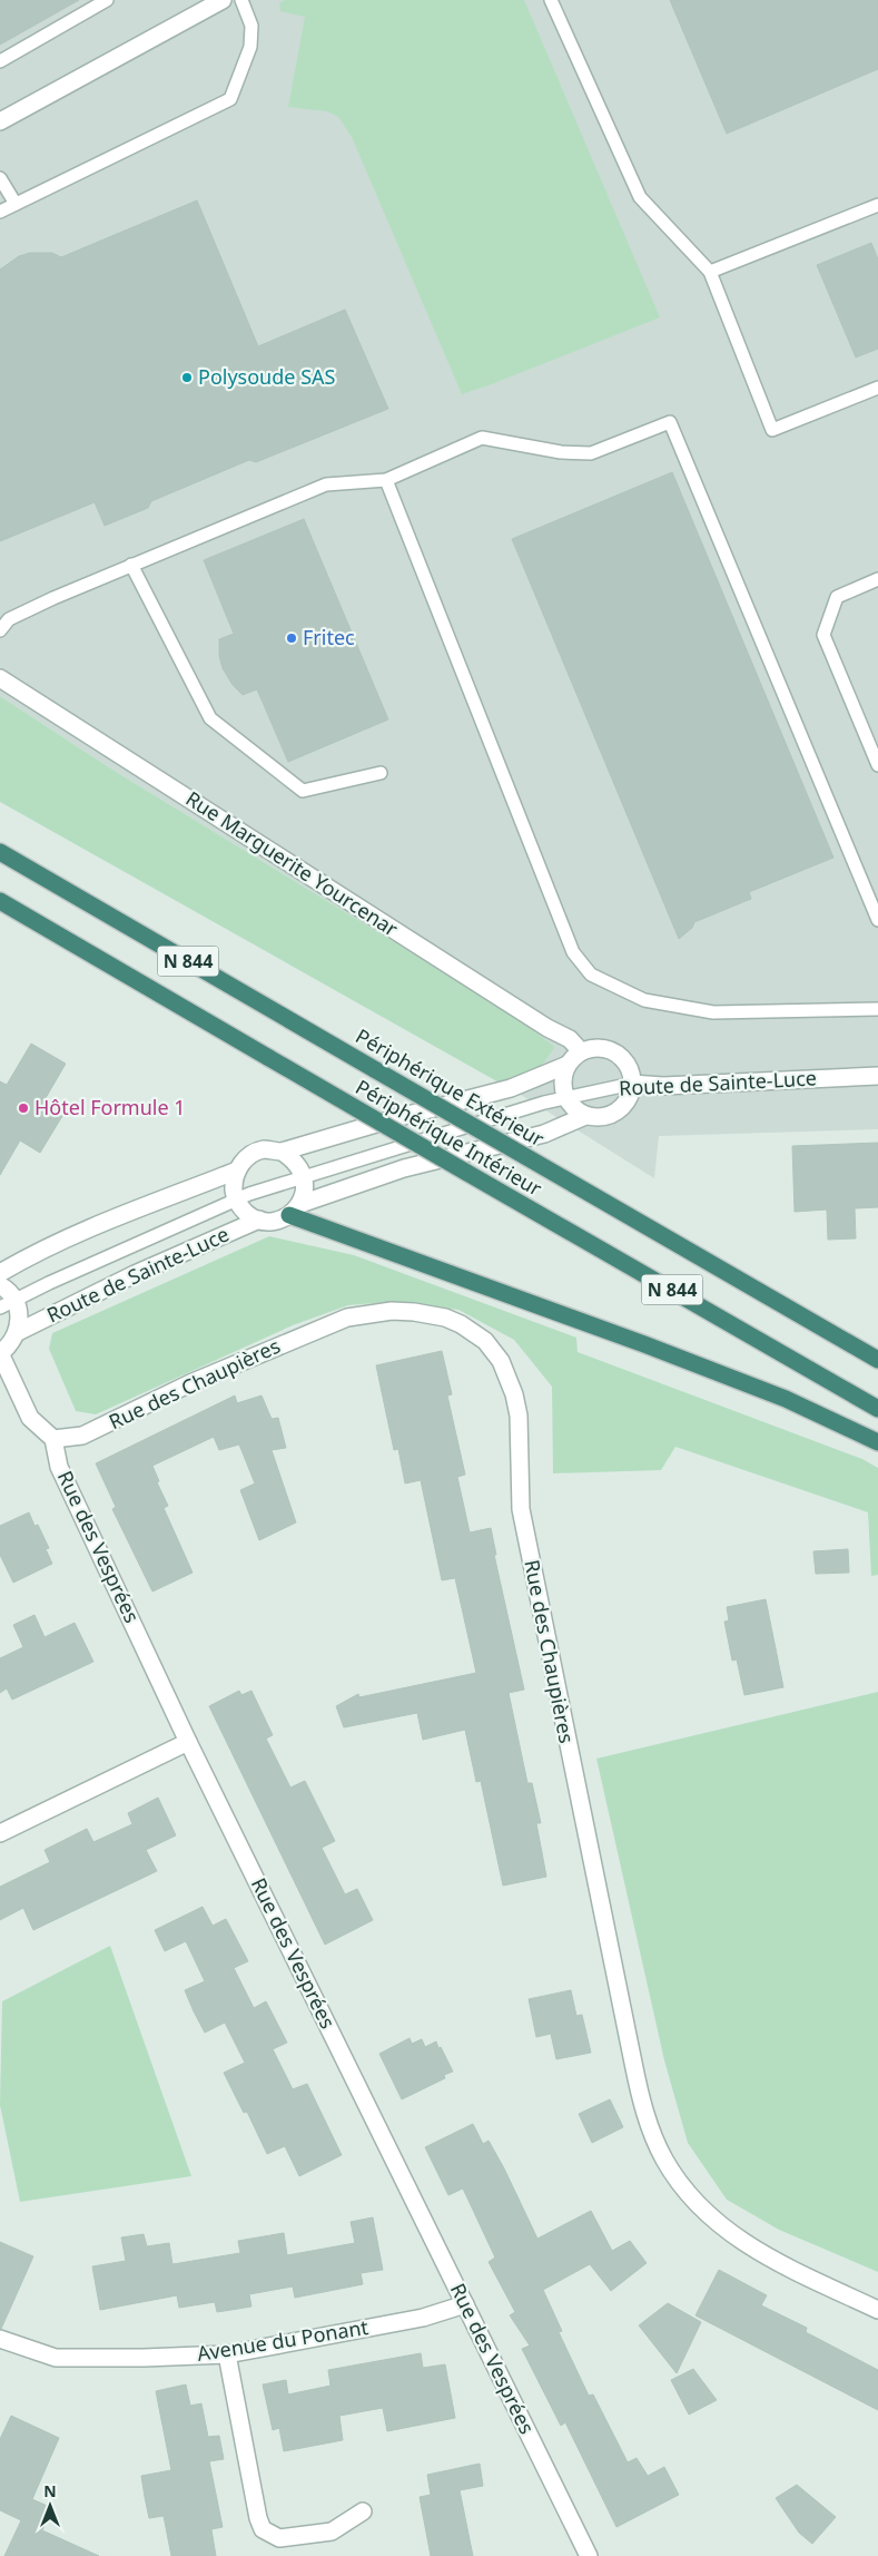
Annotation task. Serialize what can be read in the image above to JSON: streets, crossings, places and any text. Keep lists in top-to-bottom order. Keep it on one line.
{"streets":{"highway":["N 844","Périphérique Extérieur","Périphérique Intérieur"],"street":["Rue Marguerite Yourcenar","Route de Sainte-Luce","Rue des Chaupières","Rue des Vesprées","Avenue du Ponant"]},"crossings":[["Rue des Chaupières","Rue des Vesprées"],["Rue des Vesprées","Avenue du Ponant"]],"places":["Polysoude SAS","Fritec","Hôtel Formule 1"],"north":"top"}
